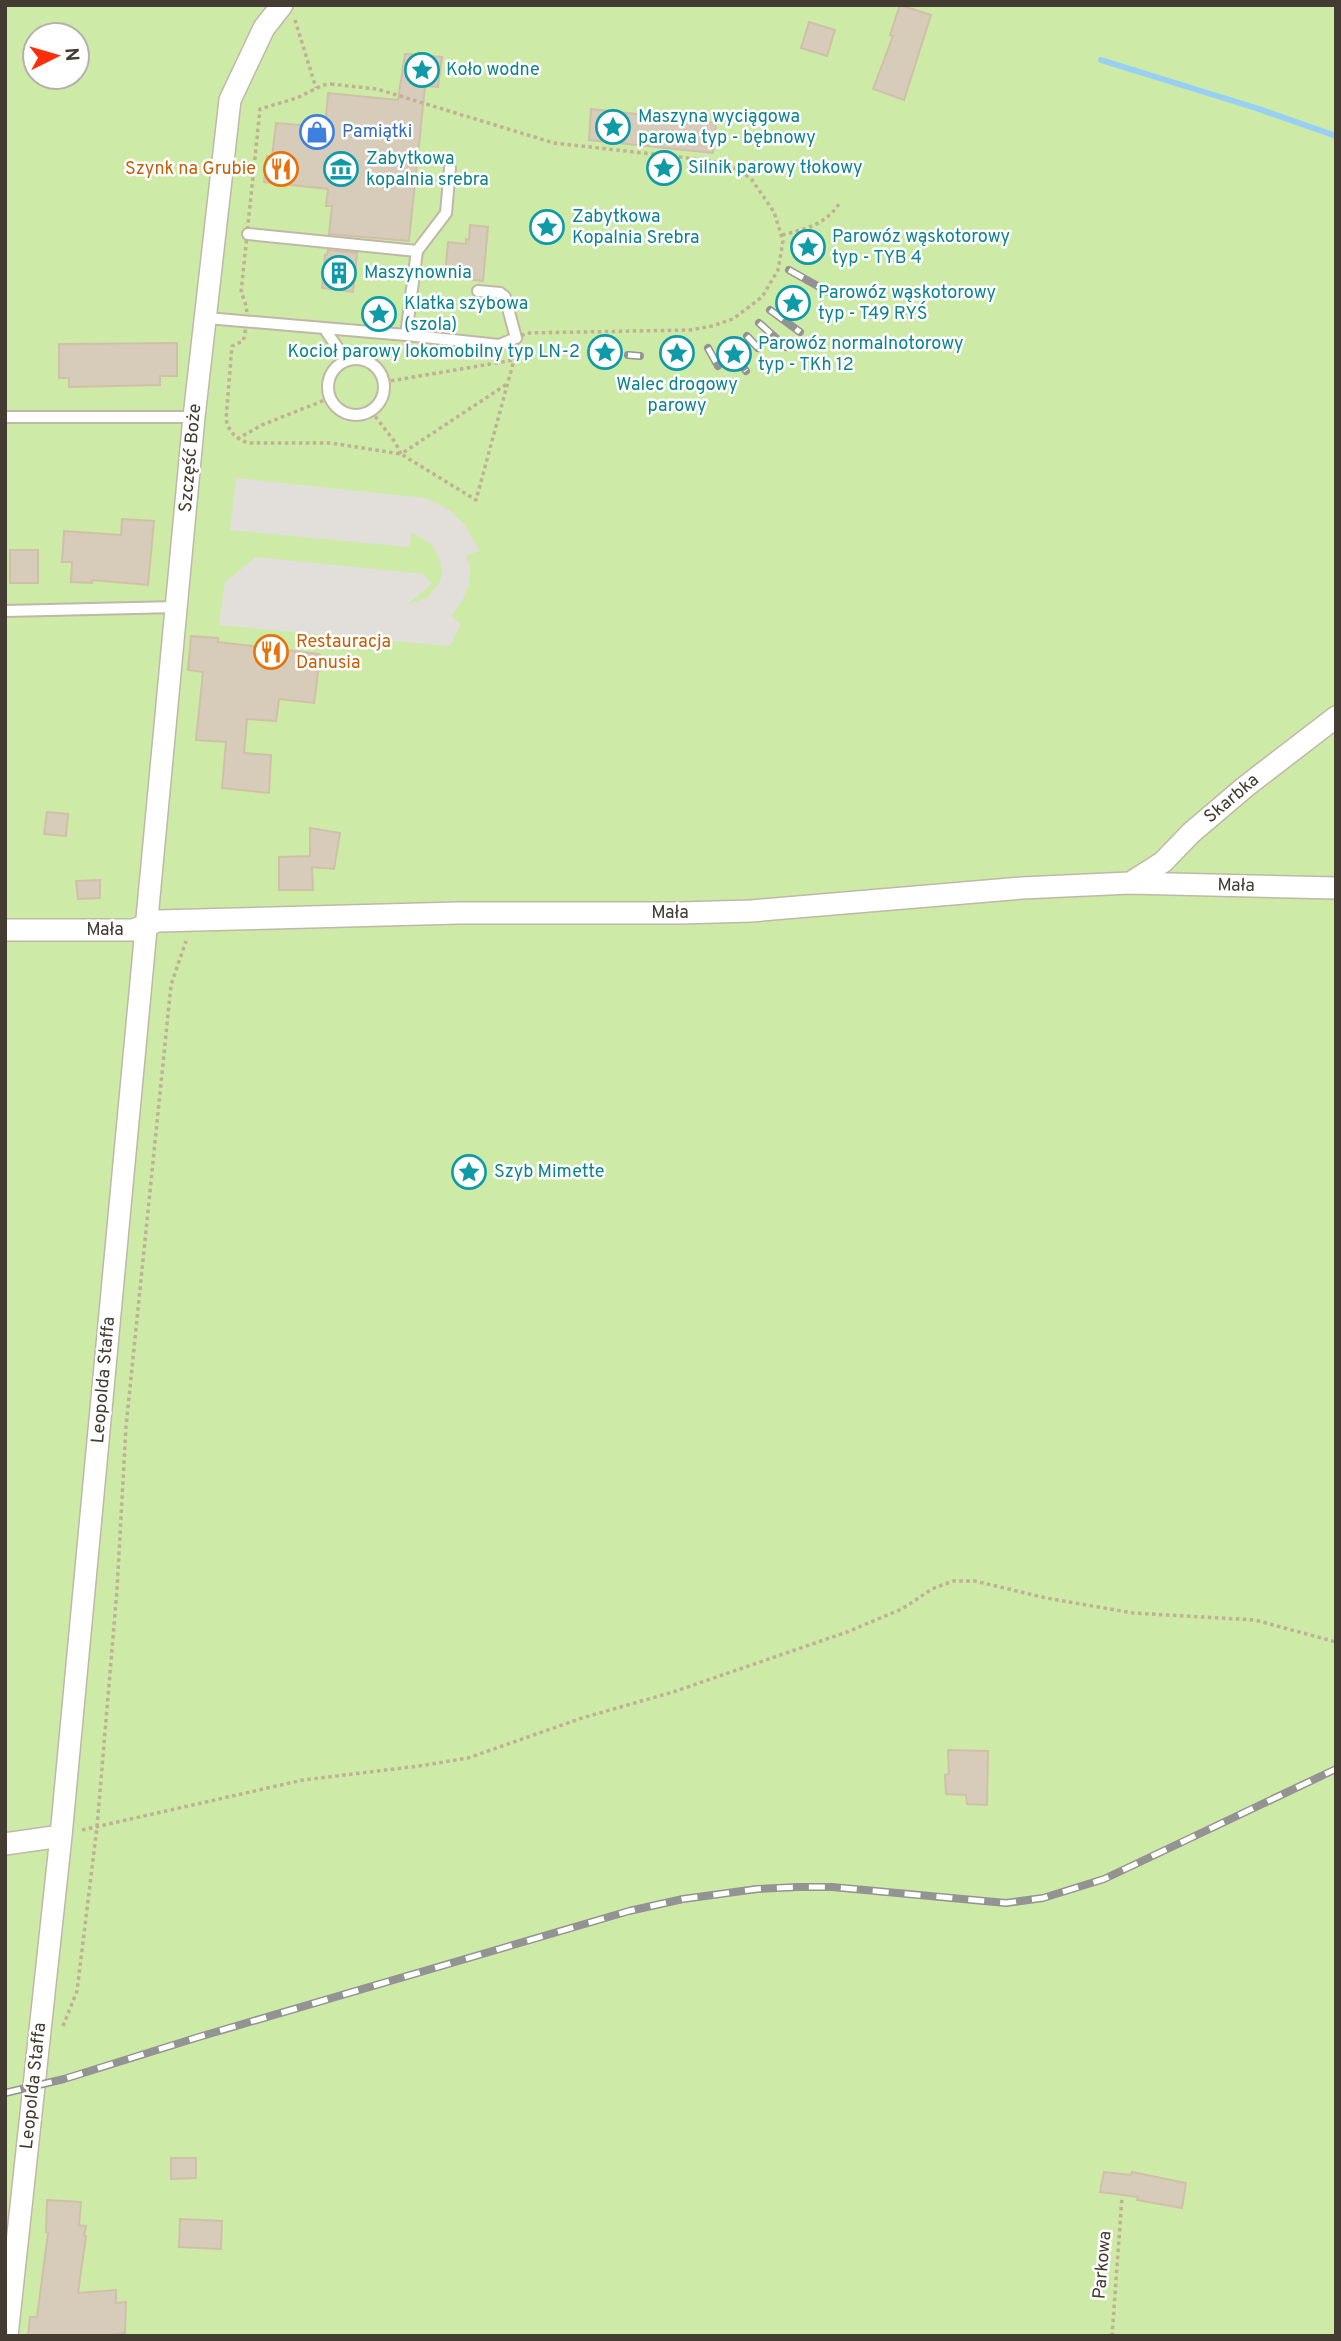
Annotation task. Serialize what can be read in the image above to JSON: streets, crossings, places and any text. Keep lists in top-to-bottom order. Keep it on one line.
{"streets":{"street":["Szczęść Boże","Skarbka","Mała","Leopolda Staffa"],"path":["Parkowa"]},"crossings":[["Szczęść Boże","Mała"],["Szczęść Boże","Leopolda Staffa"],["Skarbka","Mała"],["Mała","Leopolda Staffa"]],"places":{"place":["Koło wodne","Maszyna wyciągowa parowa typ - bębnowy","Silnik parowy tłokowy","Zabytkowa Kopalnia Srebra","Parowóz wąskotorowy typ - TYB 4","Parowóz wąskotorowy typ - T49 RYŚ","Klatka szybowa (szola)","Kocioł parowy lokomobilny typ LN-2","Walec drogowy parowy","Parowóz normalnotorowy typ - TKh 12","Szyb Mimette"],"shop":["Pamiątki"],"restaurant":["Szynk na Grubie","Restauracja Danusia"],"museum":["Zabytkowa kopalnia srebra"],"building":["Maszynownia"]},"north":"right"}
